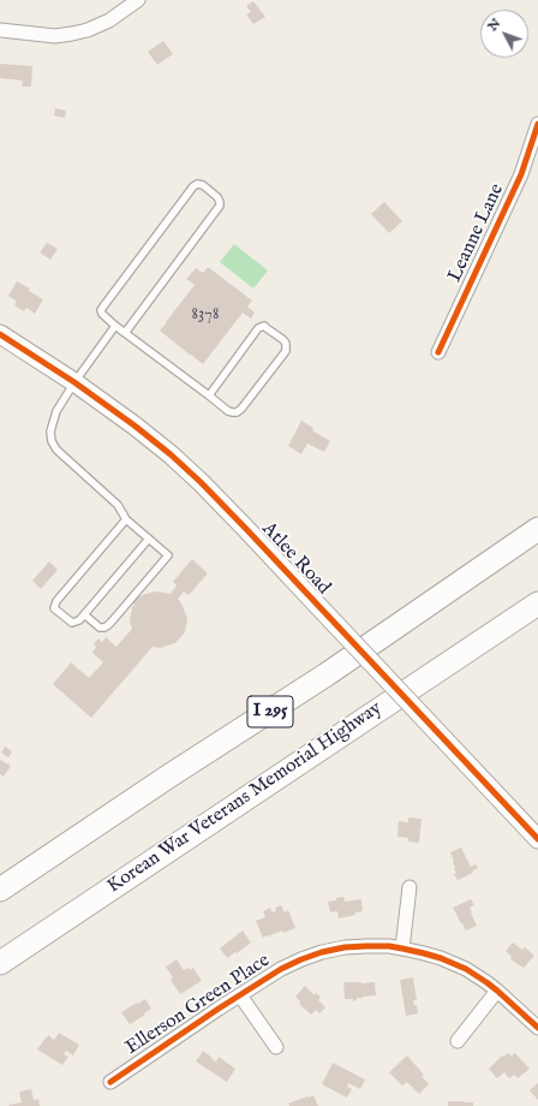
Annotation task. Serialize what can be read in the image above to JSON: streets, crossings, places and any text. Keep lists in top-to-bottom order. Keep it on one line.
{"streets":{"highway":["I 295","Korean War Veterans Memorial Highway"],"main road":["Atlee Road"],"street":["Leanne Lane","Ellerson Green Place"]},"house_numbers":["8378"],"north":"top left"}
